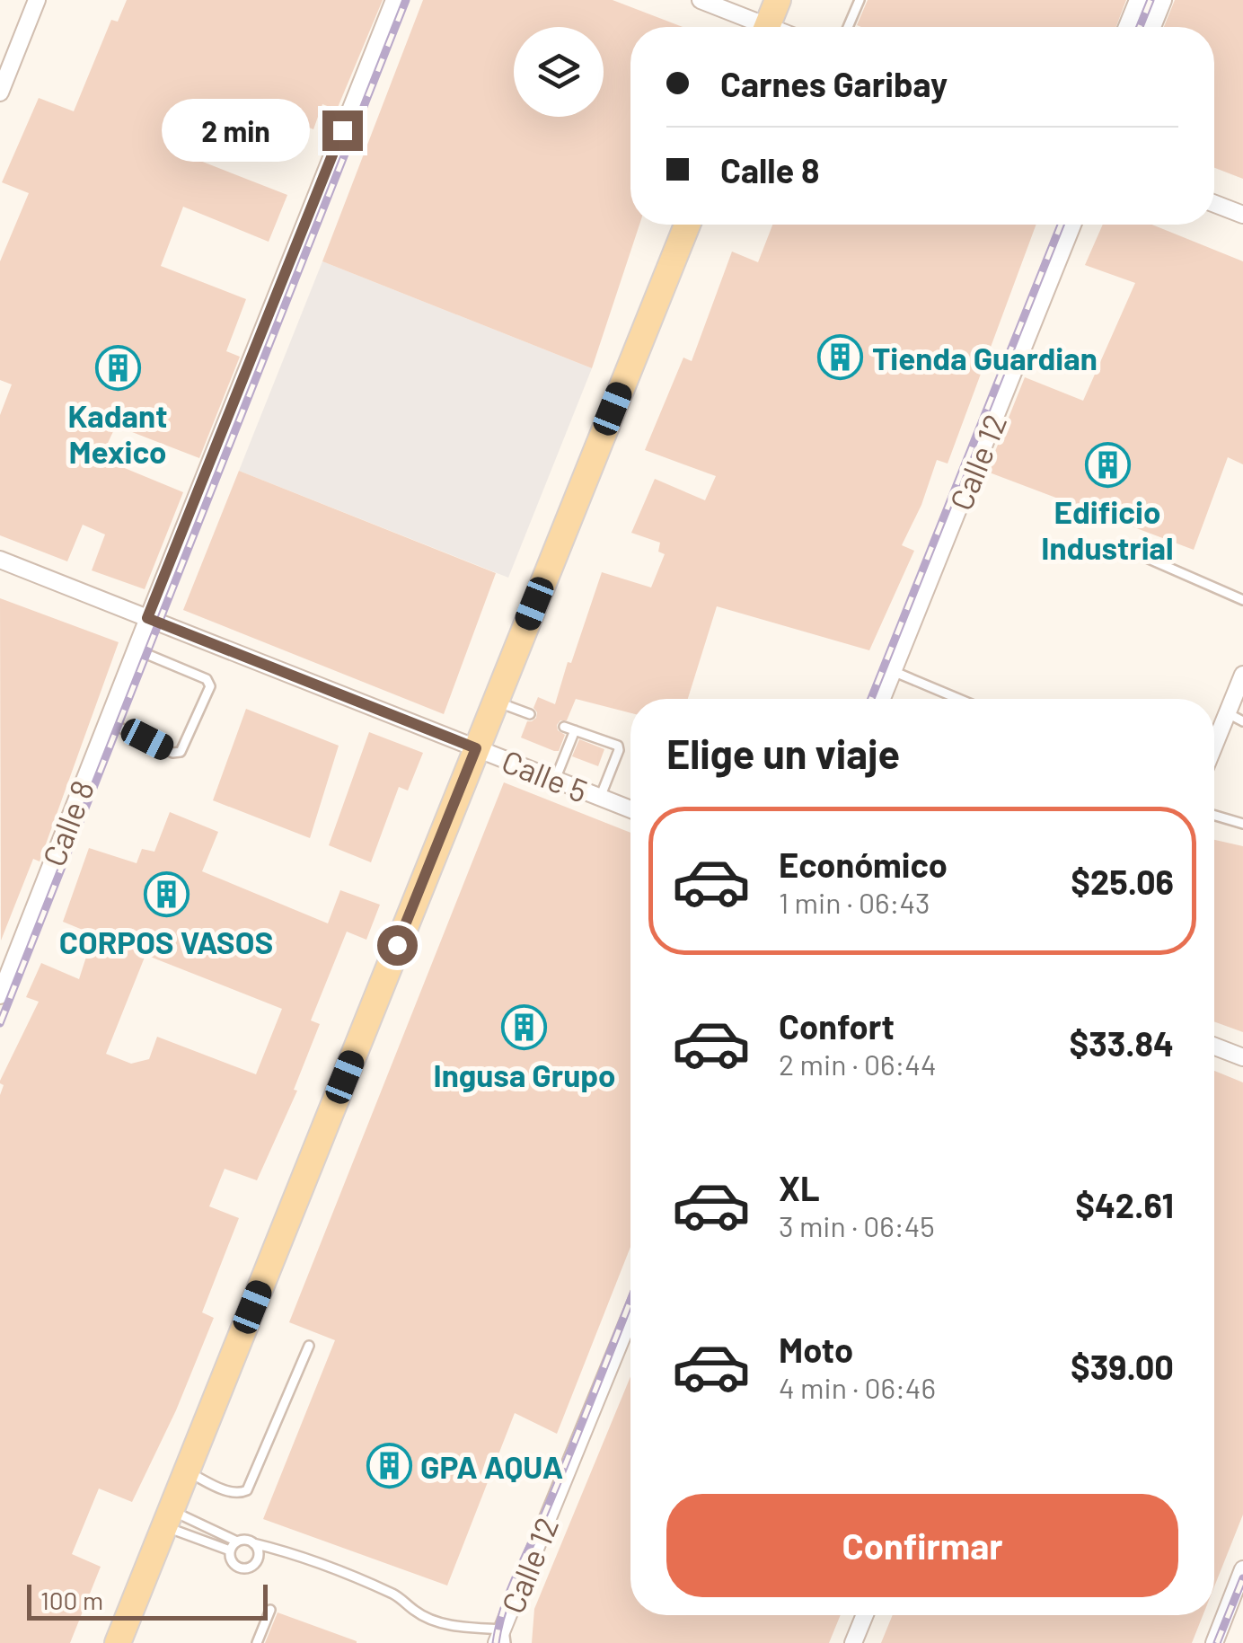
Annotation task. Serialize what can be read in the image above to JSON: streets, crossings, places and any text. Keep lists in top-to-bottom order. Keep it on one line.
{"streets":{"street":["Calle 12","Calle 5","Calle 8"]},"crossings":[["Calle 5","Calle 8"]],"places":{"building":["Tienda Guardian","Kadant Mexico","Edificio Industrial","CORPOS VASOS","Ingusa Grupo","GPA AQUA"]},"scale_bar":"100 m","page":{"banner":["Carnes Garibay","Calle 8"],"bubble":"2 min","heading":"Elige un viaje","list":[{"name":"Económico","note":"1 min · 06:43","value":"$25.06"},{"name":"Confort","note":"2 min · 06:44","value":"$33.84"},{"name":"XL","note":"3 min · 06:45","value":"$42.61"},{"name":"Moto","note":"4 min · 06:46","value":"$39.00"}],"buttons":"Confirmar","scale":"100 m"}}
